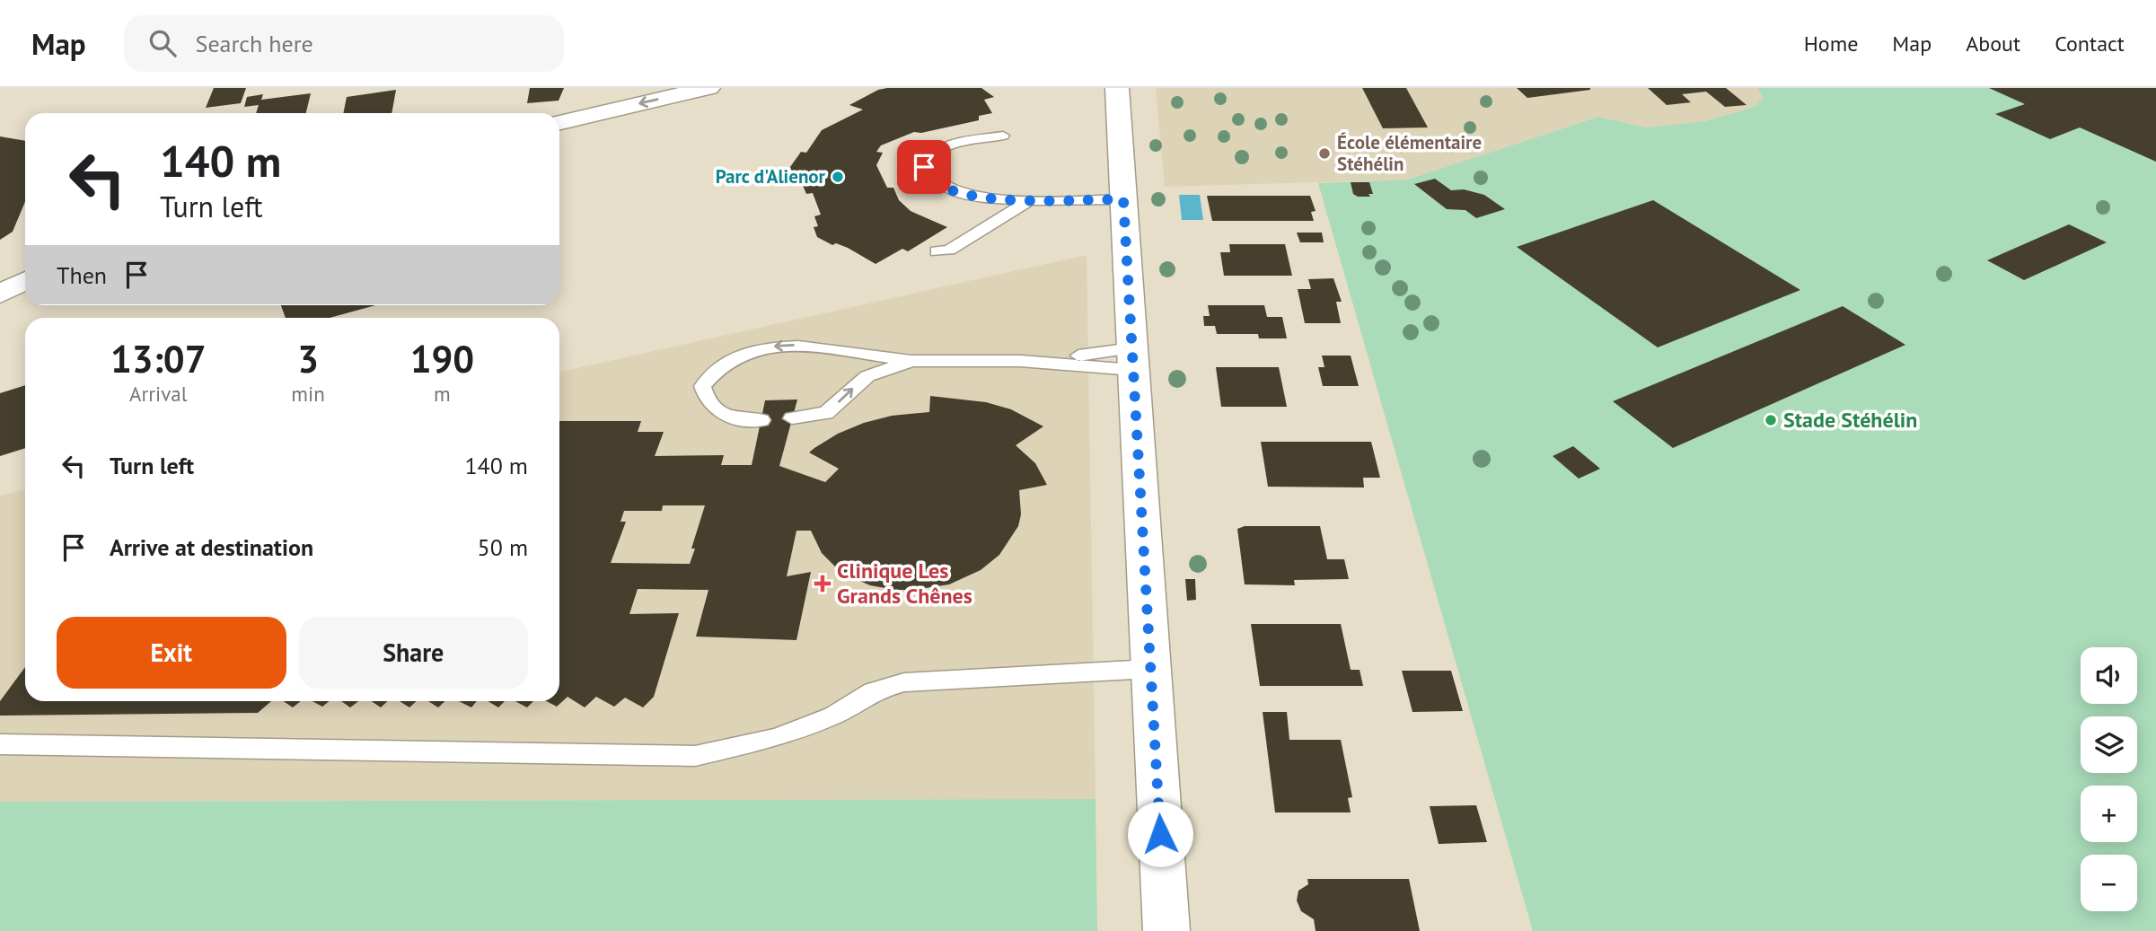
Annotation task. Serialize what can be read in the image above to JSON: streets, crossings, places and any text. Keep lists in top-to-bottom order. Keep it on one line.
{"places":{"other":["École élémentaire Stéhélin","Parc d'Alienor","Stade Stéhélin"],"health":["Clinique Les Grands Chênes"]},"page":{"header":"Map","search":"Search here","nav":["Home","Map","About","Contact"],"turn":["140 m","Turn left"],"then":"Then","eta":["13:07","Arrival","3","min","190","m"],"list":[{"name":"Turn left","value":"140 m"},{"name":"Arrive at destination","value":"50 m"}],"buttons":["Exit","Share"],"map_buttons":["+","−"]}}
